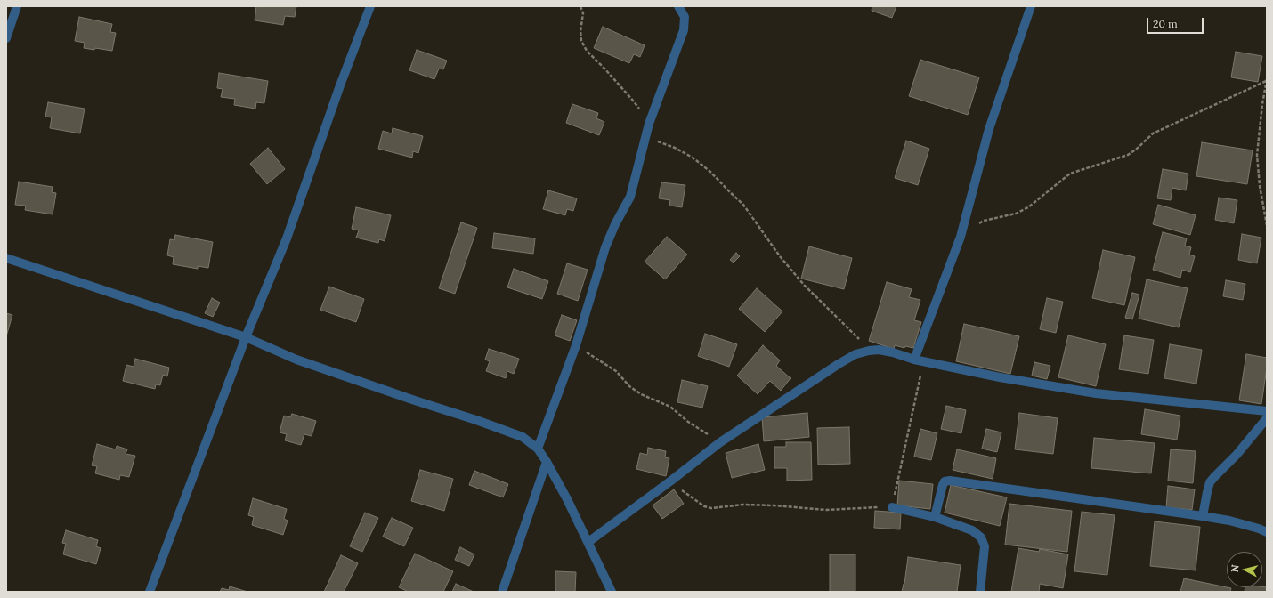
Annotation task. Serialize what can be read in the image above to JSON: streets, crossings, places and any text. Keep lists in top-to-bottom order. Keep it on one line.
{"scale_bar":"20 m","north":"left"}
